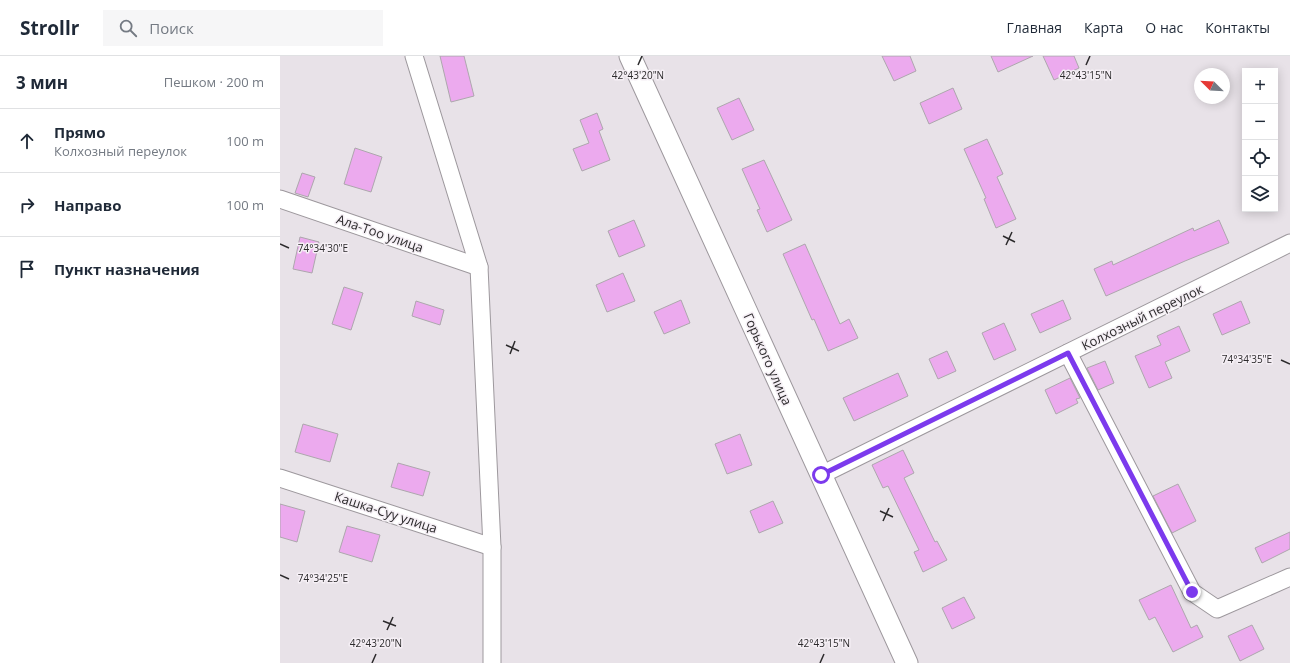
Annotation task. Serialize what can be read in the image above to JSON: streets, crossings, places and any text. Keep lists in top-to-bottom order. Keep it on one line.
{"streets":{"street":["Ала-Тоо улица","Колхозный переулок","Горького улица","Кашка-Суу улица"]},"crossings":[["Колхозный переулок","Горького улица"]],"north":"top left","page":{"header":"Strollr","search":"Поиск","nav":["Главная","Карта","О нас","Контакты"],"heading":["3 мин","Пешком · 200 m"],"map_buttons":["+","−"],"list":[["Прямо","Колхозный переулок","100 m"],["Направо","100 m"],"Пункт назначения"]},"coordinates":["42°43'20\"N","42°43'15\"N","74°34'30\"E","74°34'35\"E","74°34'25\"E"]}
